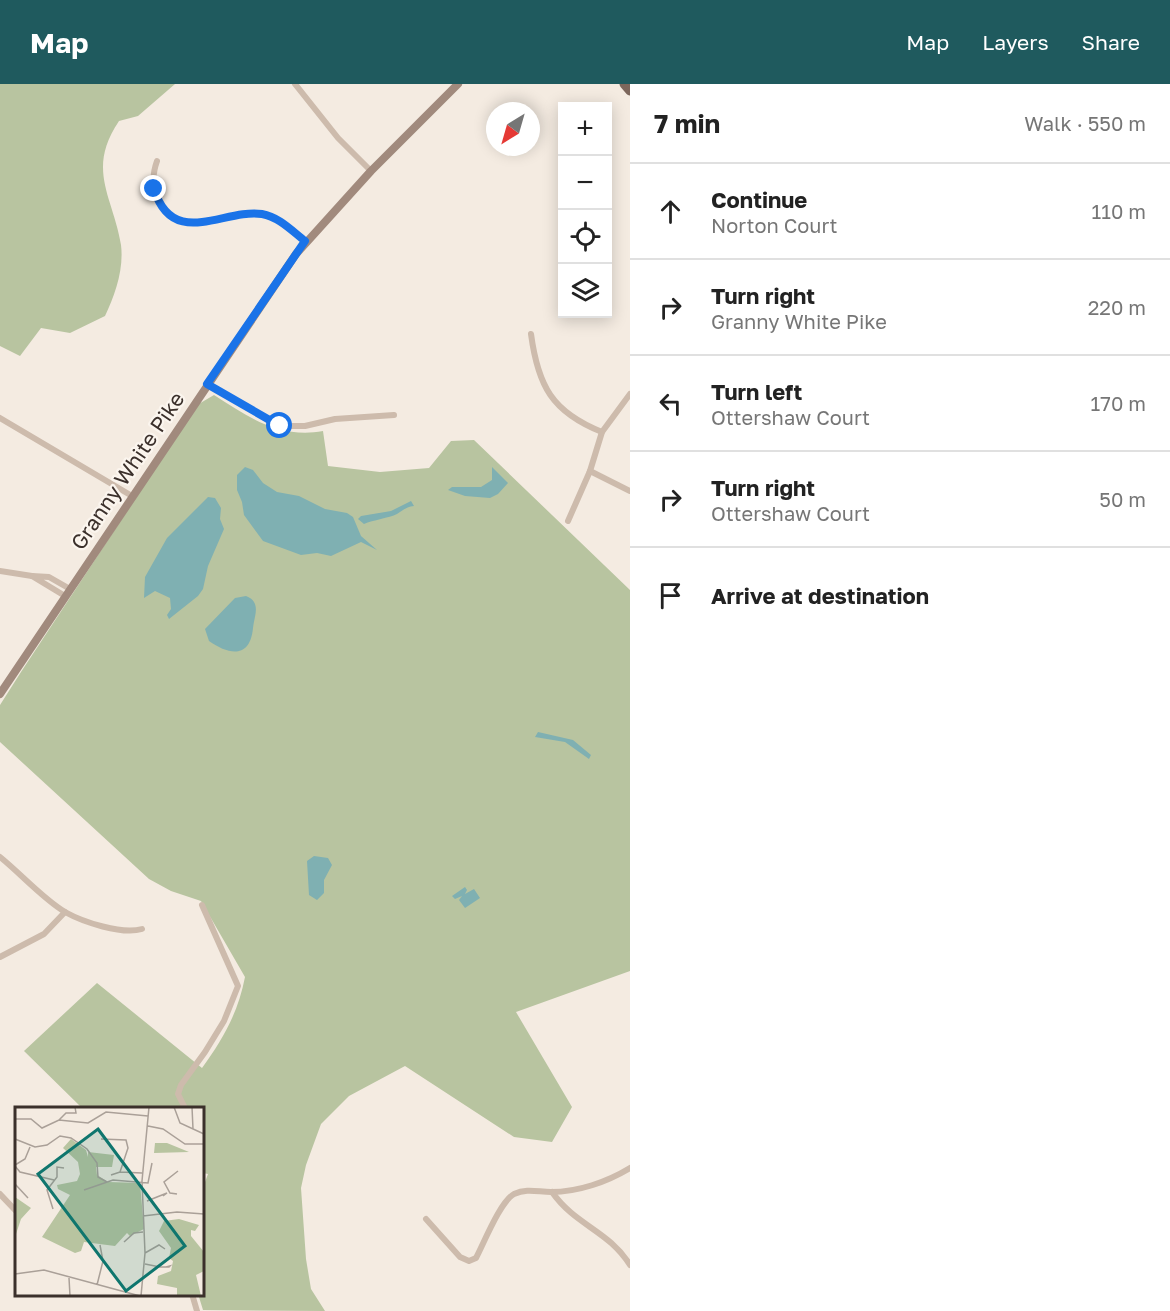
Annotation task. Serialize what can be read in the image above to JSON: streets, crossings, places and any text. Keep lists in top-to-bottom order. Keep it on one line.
{"streets":{"main road":["Granny White Pike"]},"north":"bottom left","page":{"header":"Map","nav":["Map","Layers","Share"],"heading":["7 min","Walk · 550 m"],"map_buttons":["+","−"],"list":[["Continue","Norton Court","110 m"],["Turn right","Granny White Pike","220 m"],["Turn left","Ottershaw Court","170 m"],["Turn right","Ottershaw Court","50 m"],"Arrive at destination"]}}
